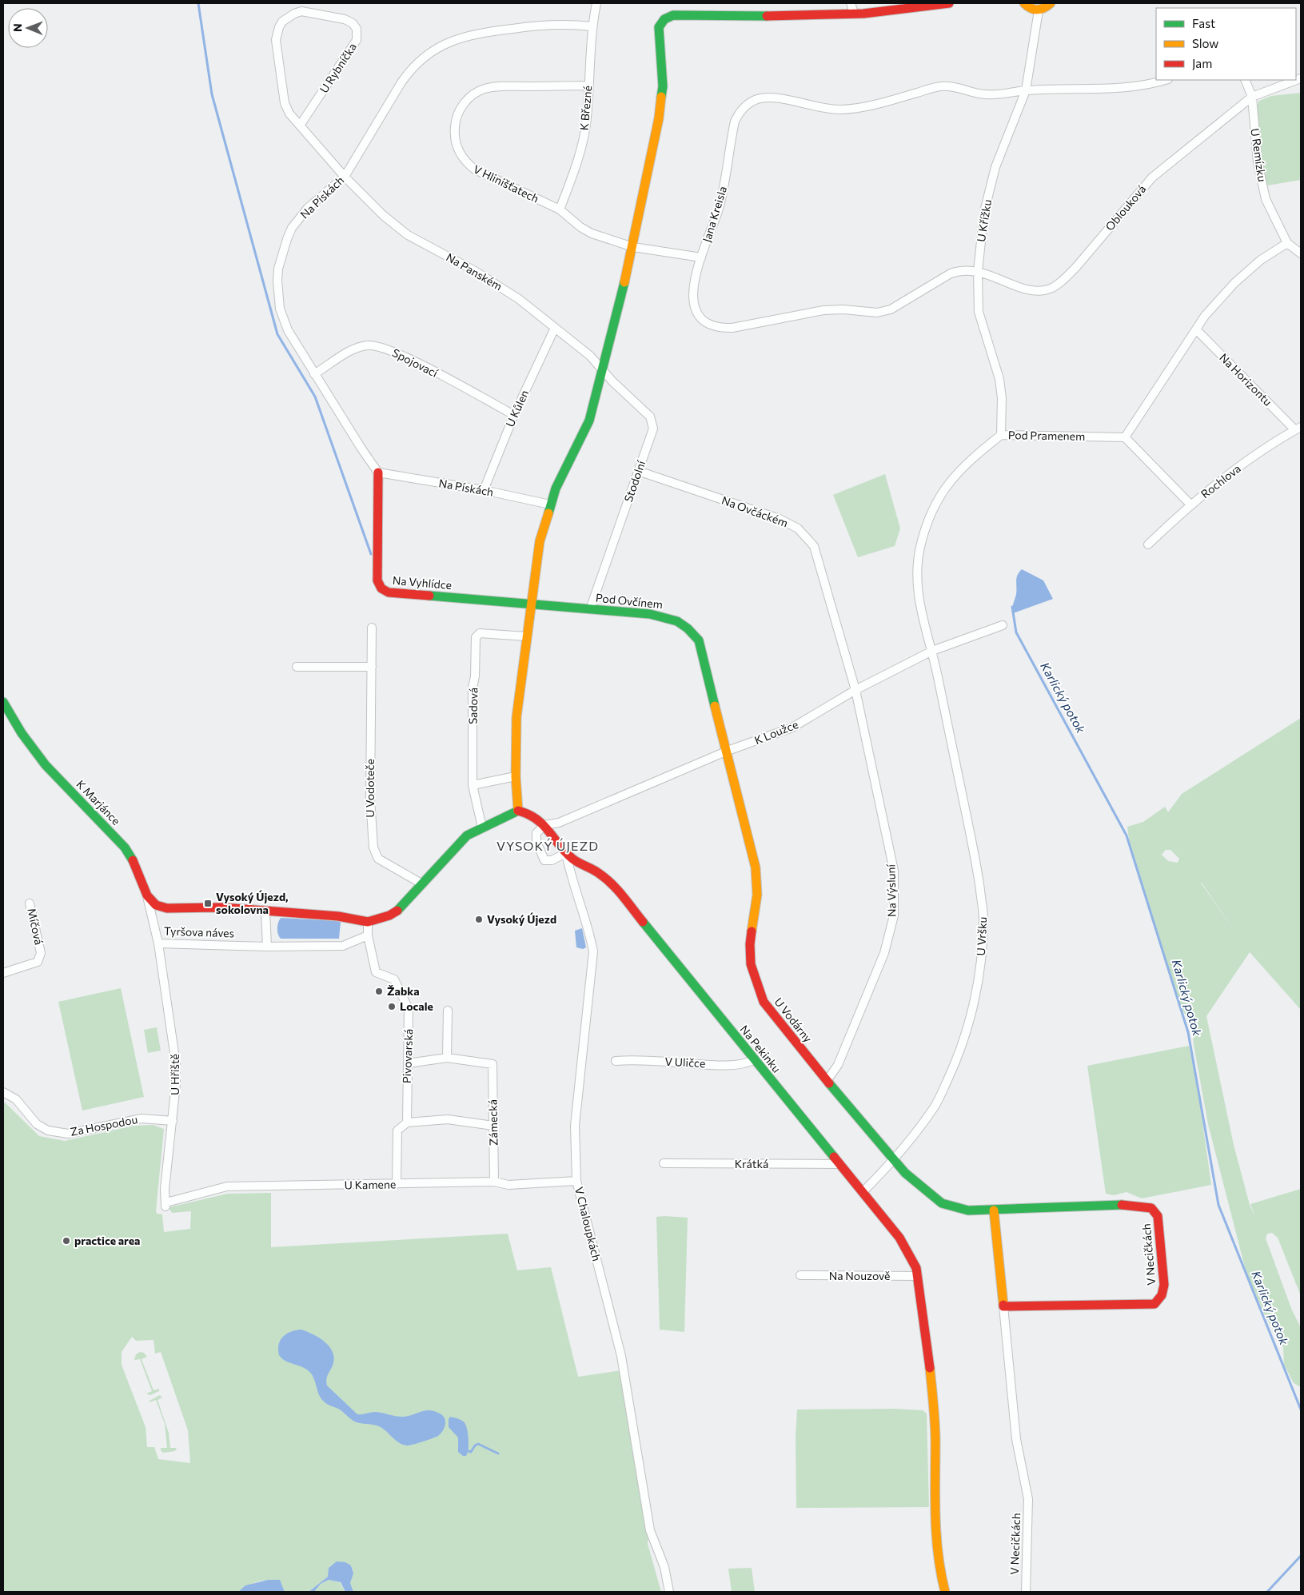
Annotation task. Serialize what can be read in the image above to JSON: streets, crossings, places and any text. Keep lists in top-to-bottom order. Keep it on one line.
{"streets":{"street":["U Rybníčka","K Březné","U Remízku","V Hlinišťatech","Na Pískách","Oblouková","Jana Kreisla","U Křížku","Na Panském","Spojovací","Na Horizontu","U Kůlen","Pod Pramenem","Stodolní","Rochlova","Na Ovčáckém","Na Vyhlídce","Pod Ovčínem","Sadová","K Loužce","U Vodoteče","K Marjánce","Na Výsluní","Míčová","Tyršova náves","U Vršku","U Vodárny","Na Pekinku","Pivovarská","V Uličce","U Hřiště","Zámecká","Za Hospodou","Krátká","U Kamene","V Chaloupkách","V Necičkách","Na Nouzově"]},"crossings":[["U Rybníčka","Na Pískách"],["U Rybníčka","Na Panském"],["K Březné","V Hlinišťatech"],["K Březné","Na Pískách"],["U Remízku","Oblouková"],["V Hlinišťatech","Jana Kreisla"],["Na Pískách","Na Panském"],["Na Pískách","Spojovací"],["Na Pískách","U Kůlen"],["Na Pískách","Na Vyhlídce"],["Oblouková","Jana Kreisla"],["Oblouková","U Křížku"],["Jana Kreisla","U Křížku"],["U Křížku","Pod Pramenem"],["Na Panském","U Kůlen"],["Na Panském","Stodolní"],["Spojovací","U Kůlen"],["Na Horizontu","Rochlova"],["Pod Pramenem","K Loužce"],["Pod Pramenem","U Vršku"],["Stodolní","Na Ovčáckém"],["Stodolní","Pod Ovčínem"],["Na Ovčáckém","K Loužce"],["Na Ovčáckém","Na Výsluní"],["Na Vyhlídce","Pod Ovčínem"],["Pod Ovčínem","K Loužce"],["Pod Ovčínem","U Vodárny"],["Sadová","Tyršova náves"],["K Loužce","Na Výsluní"],["K Loužce","U Vršku"],["K Loužce","U Vodárny"],["K Loužce","Na Pekinku"],["U Vodoteče","Tyršova náves"],["K Marjánce","Tyršova náves"],["Na Výsluní","U Vodárny"],["Tyršova náves","Na Pekinku"],["Tyršova náves","Pivovarská"],["Tyršova náves","U Hřiště"],["U Vršku","U Vodárny"],["U Vršku","Na Pekinku"],["U Vodárny","V Necičkách"],["Na Pekinku","V Uličce"],["Na Pekinku","Krátká"],["Na Pekinku","V Chaloupkách"],["Na Pekinku","Na Nouzově"],["U Hřiště","Za Hospodou"],["U Hřiště","U Kamene"],["Zámecká","U Kamene"],["U Kamene","V Chaloupkách"]],"districts":["VYSOKÝ ÚJEZD"],"water":["Karlický potok"],"places":{"transit":["Vysoký Újezd, sokolovna"],"other":["Vysoký Újezd","Žabka","Locale","practice area"]},"legend":["Fast","Slow","Jam"],"north":"left"}
